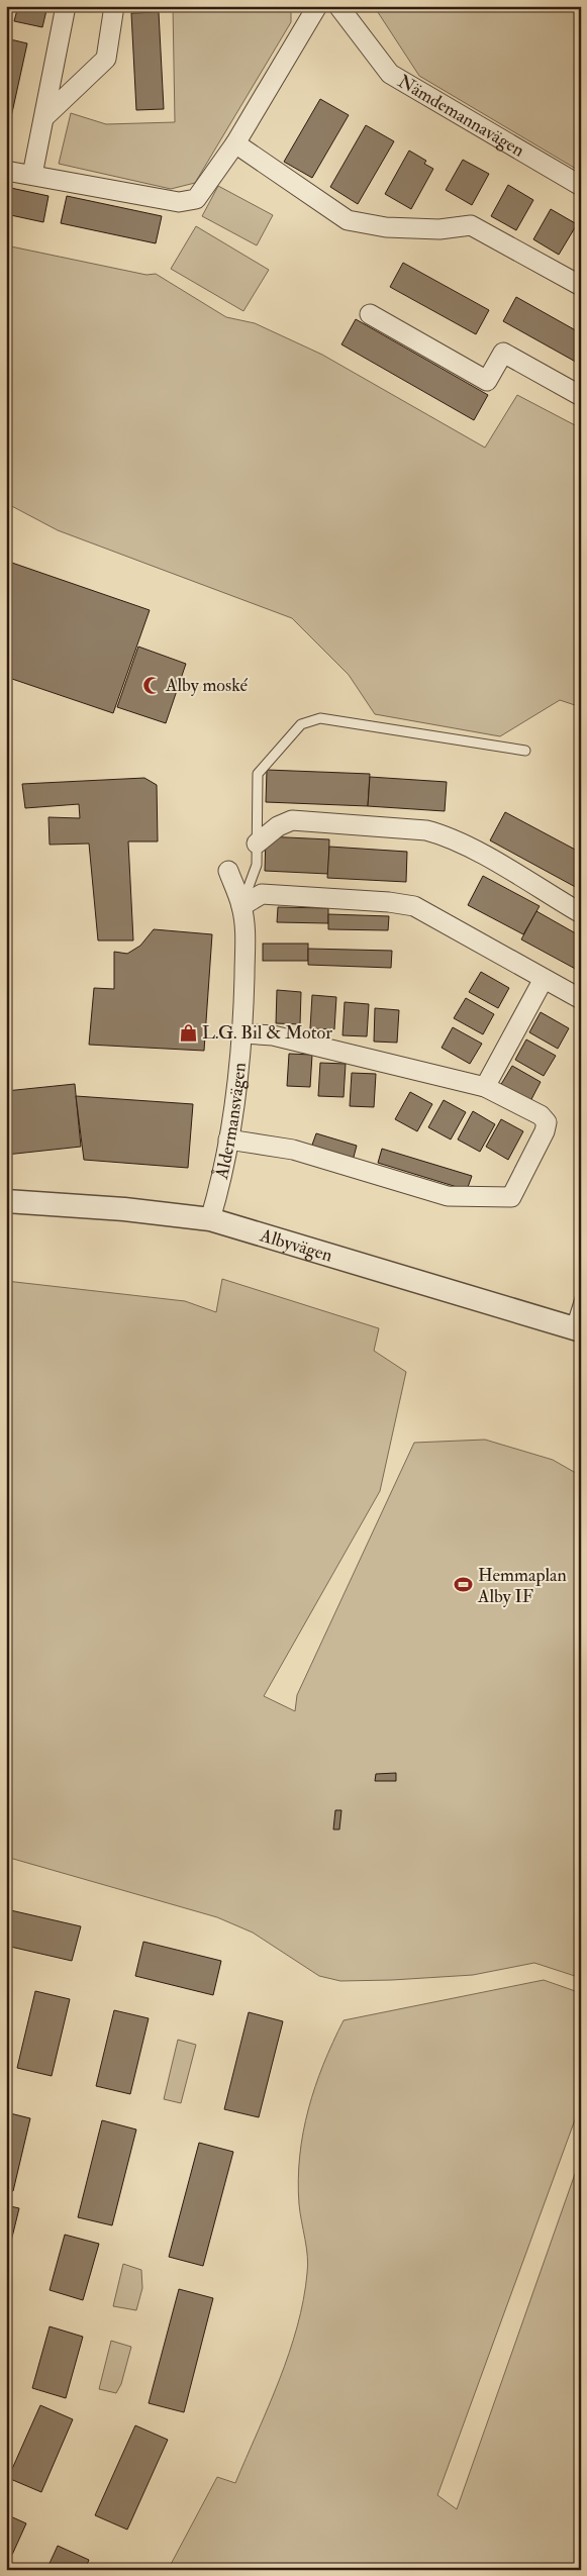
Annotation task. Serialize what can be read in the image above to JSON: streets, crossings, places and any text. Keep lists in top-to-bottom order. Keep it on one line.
{"streets":{"street":["Nämdemannavägen","Åldermansvägen","Albyvägen"]},"crossings":[["Åldermansvägen","Albyvägen"]],"places":{"mosque":["Alby moské"],"shop":["L.G. Bil & Motor"],"sports":["Hemmaplan Alby IF"]}}
